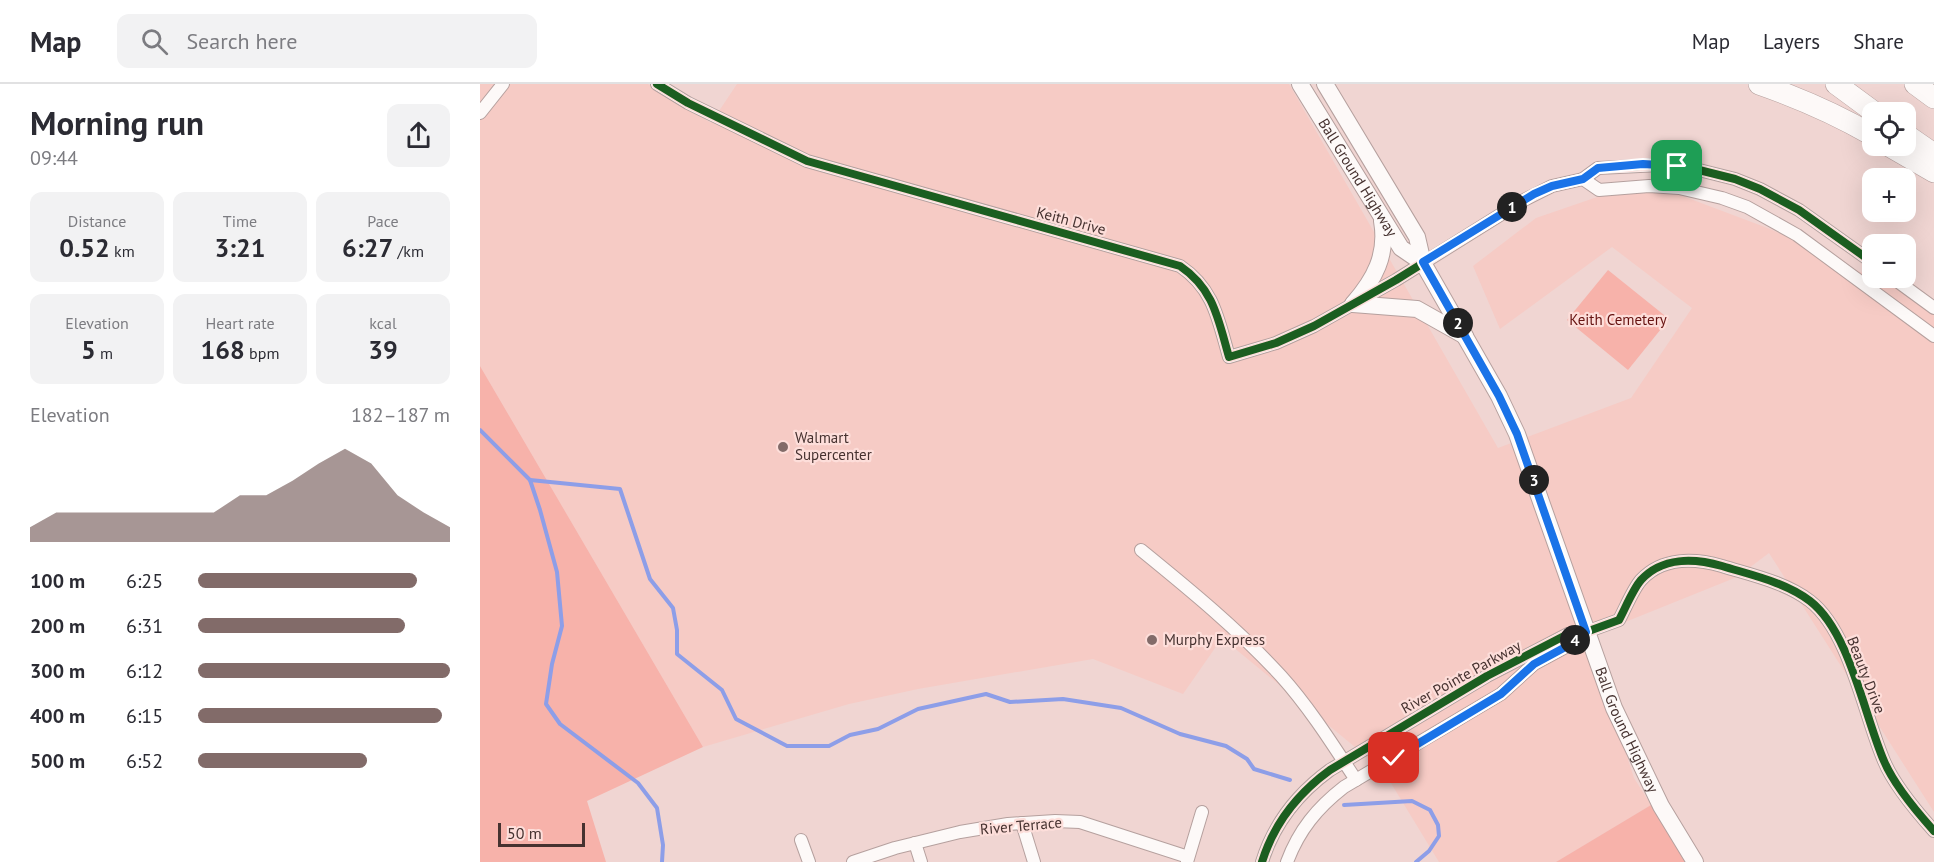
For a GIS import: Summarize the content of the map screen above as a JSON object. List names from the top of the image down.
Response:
{
  "streets": {
    "main road": ["Ball Ground Highway"],
    "street": [
      "Keith Drive",
      "Beauty Drive",
      "River Pointe Parkway",
      "River Terrace"
    ]
  },
  "crossings": [
    ["Ball Ground Highway", "Keith Drive"],
    ["Ball Ground Highway", "Beauty Drive"],
    ["Ball Ground Highway", "River Pointe Parkway"],
    ["Beauty Drive", "River Pointe Parkway"]
  ],
  "parks": ["Keith Cemetery"],
  "places": ["Walmart Supercenter", "Murphy Express"],
  "scale_bar": "50 m",
  "page": {
    "header": "Map",
    "search": "Search here",
    "nav": ["Map", "Layers", "Share"],
    "heading": ["Morning run", "09:44"],
    "map_buttons": ["+", "−"],
    "stats": [
      ["Distance", "0.52 km"],
      ["Time", "3:21"],
      ["Pace", "6:27 /km"],
      ["Elevation", "5 m"],
      ["Heart rate", "168 bpm"],
      ["kcal", "39"]
    ],
    "pins": [
      "1",
      "2",
      "3",
      "4"
    ],
    "chart": ["Elevation", "182–187 m"],
    "list": [
      {
        "name": "100 m",
        "note": "6:25"
      },
      {
        "name": "200 m",
        "note": "6:31"
      },
      {
        "name": "300 m",
        "note": "6:12"
      },
      {
        "name": "400 m",
        "note": "6:15"
      },
      {
        "name": "500 m",
        "note": "6:52"
      }
    ],
    "scale": "50 m"
  }
}
